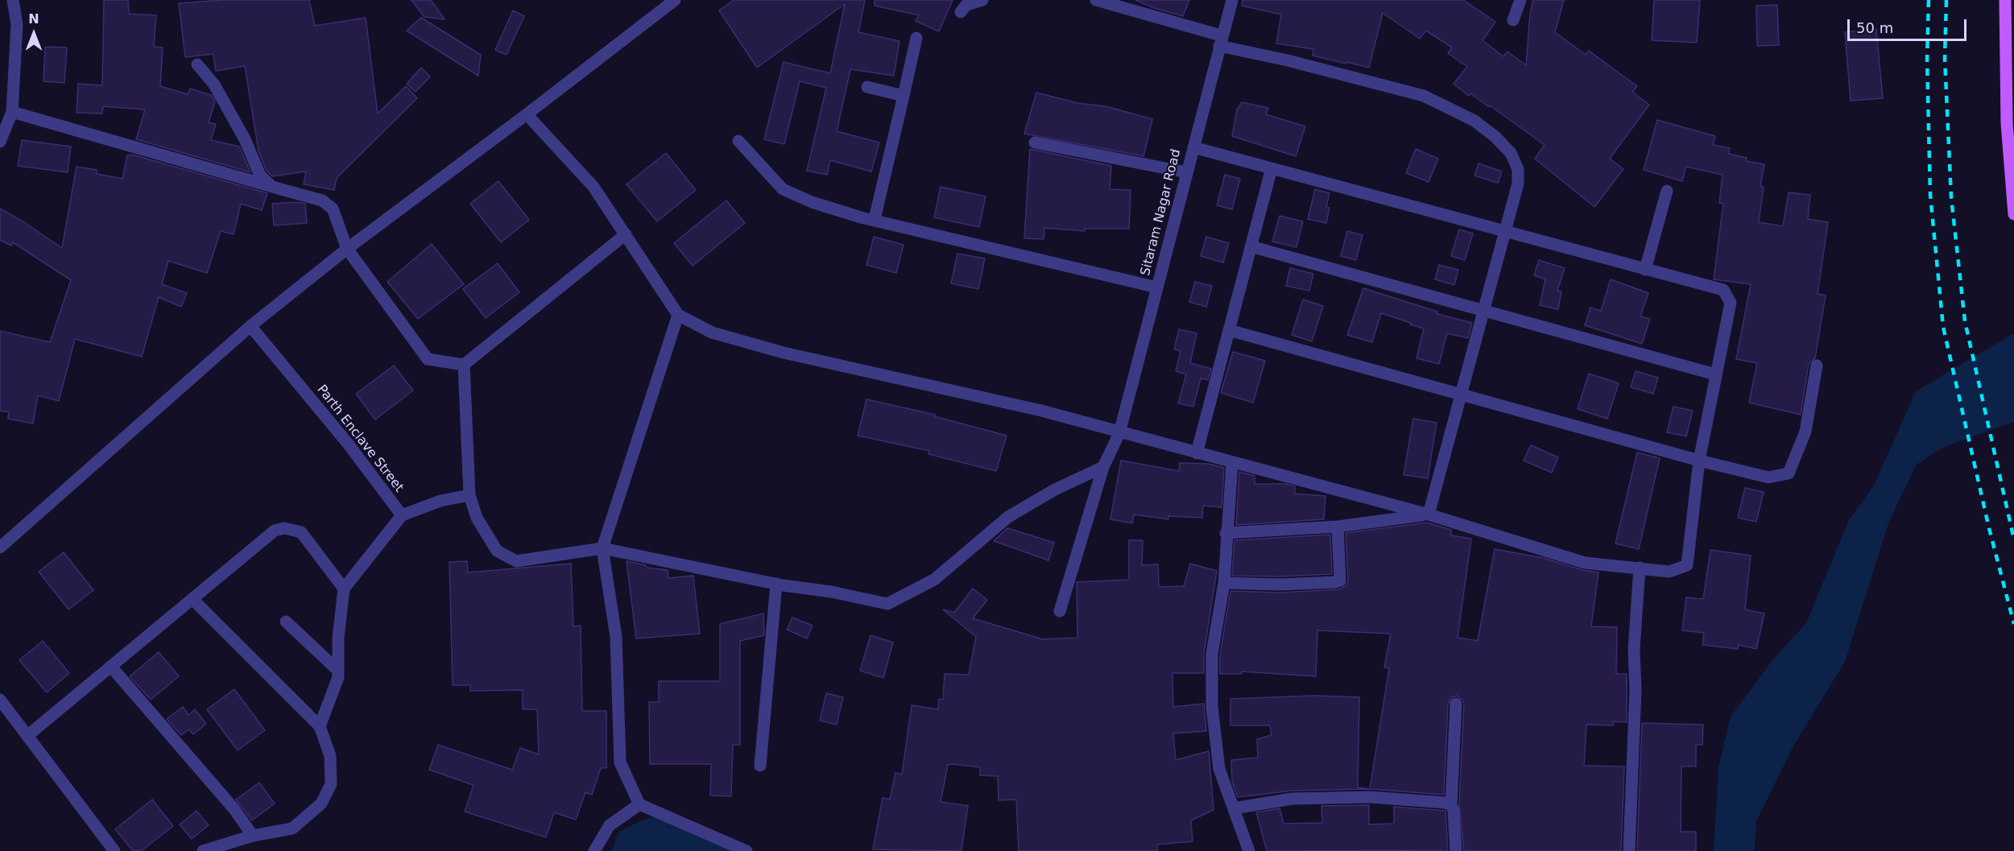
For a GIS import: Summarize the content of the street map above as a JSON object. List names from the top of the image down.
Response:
{
  "streets": {
    "street": ["Sitaram Nagar Road", "Parth Enclave Street"]
  },
  "scale_bar": "50 m",
  "north": "top"
}
